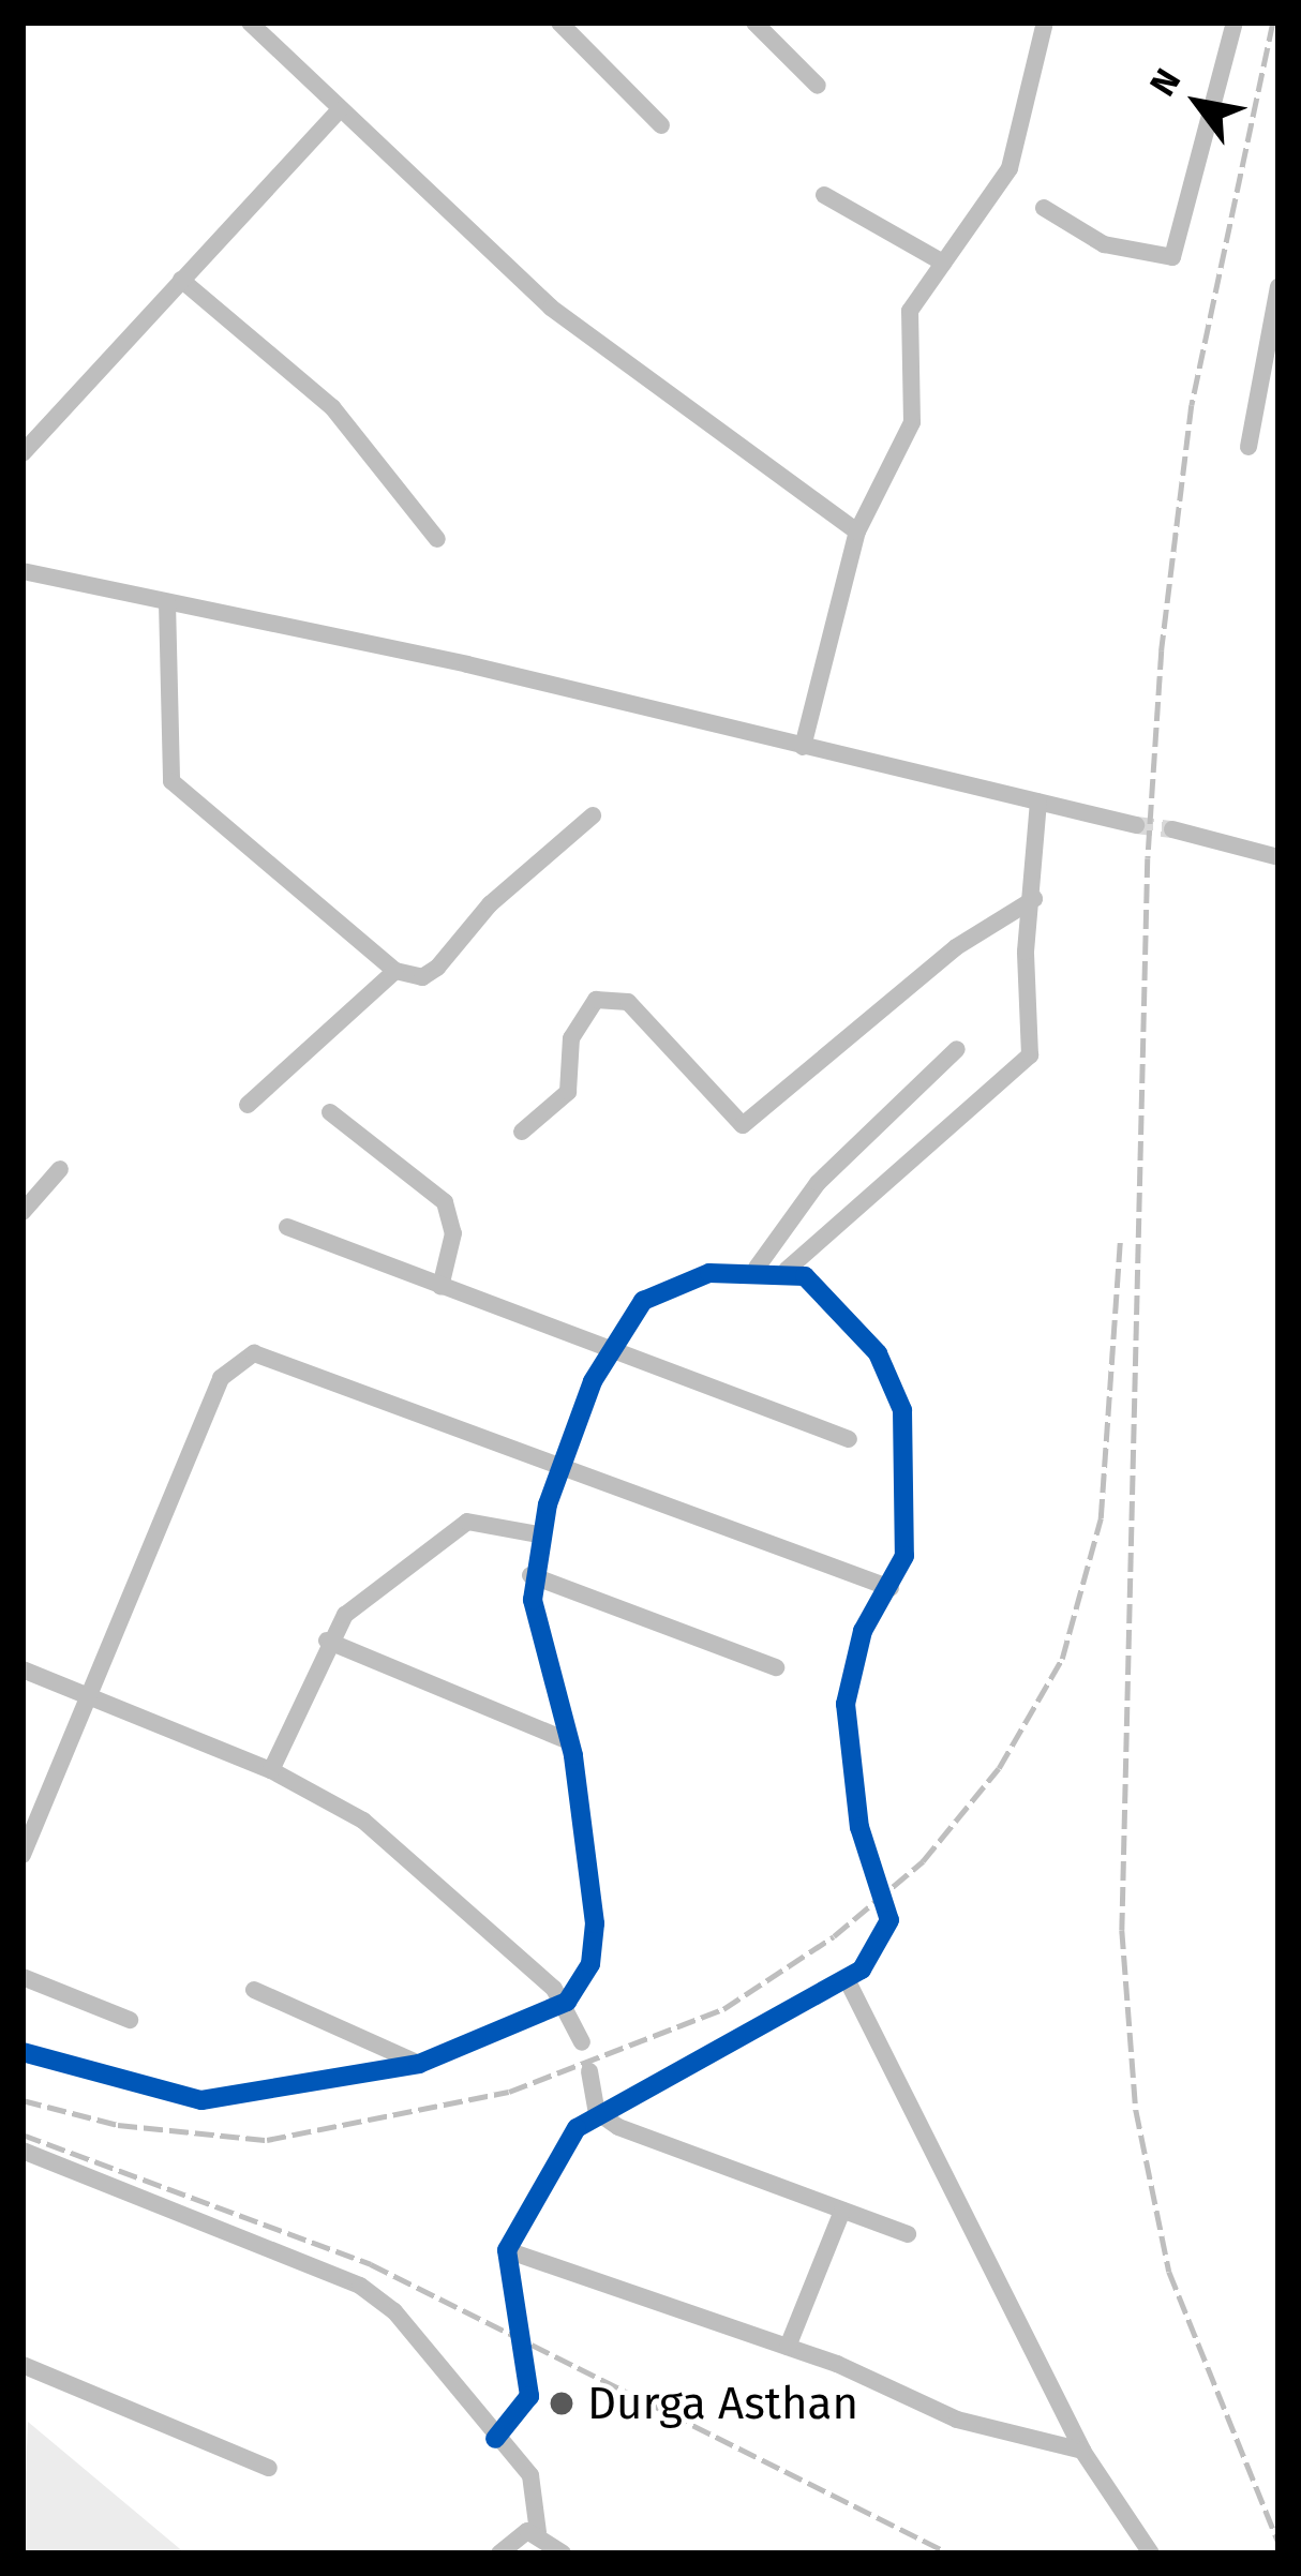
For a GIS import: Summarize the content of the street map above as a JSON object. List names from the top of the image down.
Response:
{
  "places": ["Durga Asthan"],
  "north": "top left"
}
